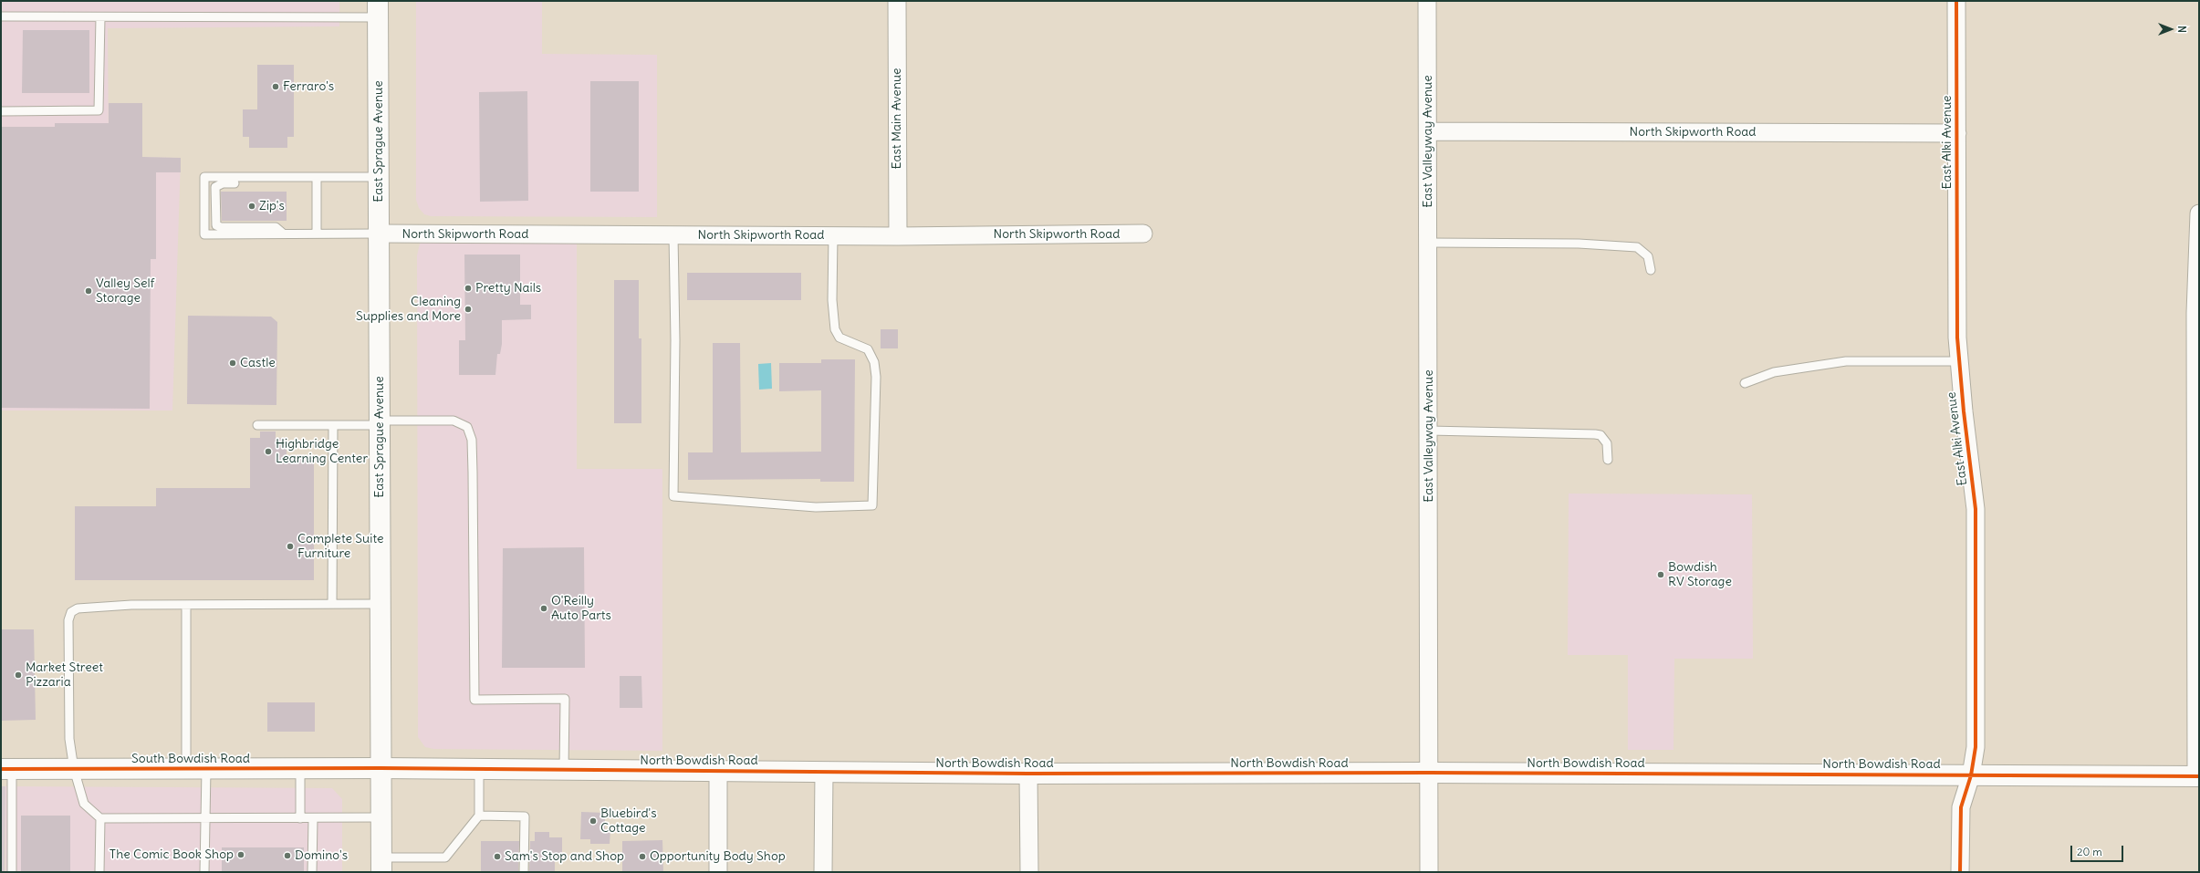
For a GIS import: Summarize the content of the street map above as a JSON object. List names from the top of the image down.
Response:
{
  "streets": {
    "street": [
      "East Main Avenue",
      "North Skipworth Road",
      "East Sprague Avenue",
      "East Valleyway Avenue",
      "East Alki Avenue",
      "South Bowdish Road",
      "North Bowdish Road"
    ]
  },
  "crossings": [
    ["East Main Avenue", "North Skipworth Road"],
    ["North Skipworth Road", "East Sprague Avenue"],
    ["North Skipworth Road", "East Valleyway Avenue"],
    ["North Skipworth Road", "East Alki Avenue"],
    ["East Sprague Avenue", "South Bowdish Road"],
    ["East Sprague Avenue", "North Bowdish Road"],
    ["East Valleyway Avenue", "North Bowdish Road"],
    ["East Alki Avenue", "North Bowdish Road"],
    ["South Bowdish Road", "North Bowdish Road"]
  ],
  "places": [
    "Ferraro's",
    "Zip's",
    "Pretty Nails",
    "Valley Self Storage",
    "Cleaning Supplies and More",
    "Castle",
    "Highbridge Learning Center",
    "Complete Suite Furniture",
    "Bowdish RV Storage",
    "O'Reilly Auto Parts",
    "Market Street Pizzaria",
    "Bluebird's Cottage",
    "The Comic Book Shop",
    "Domino's",
    "Sam's Stop and Shop",
    "Opportunity Body Shop"
  ],
  "scale_bar": "20 m",
  "north": "right"
}
